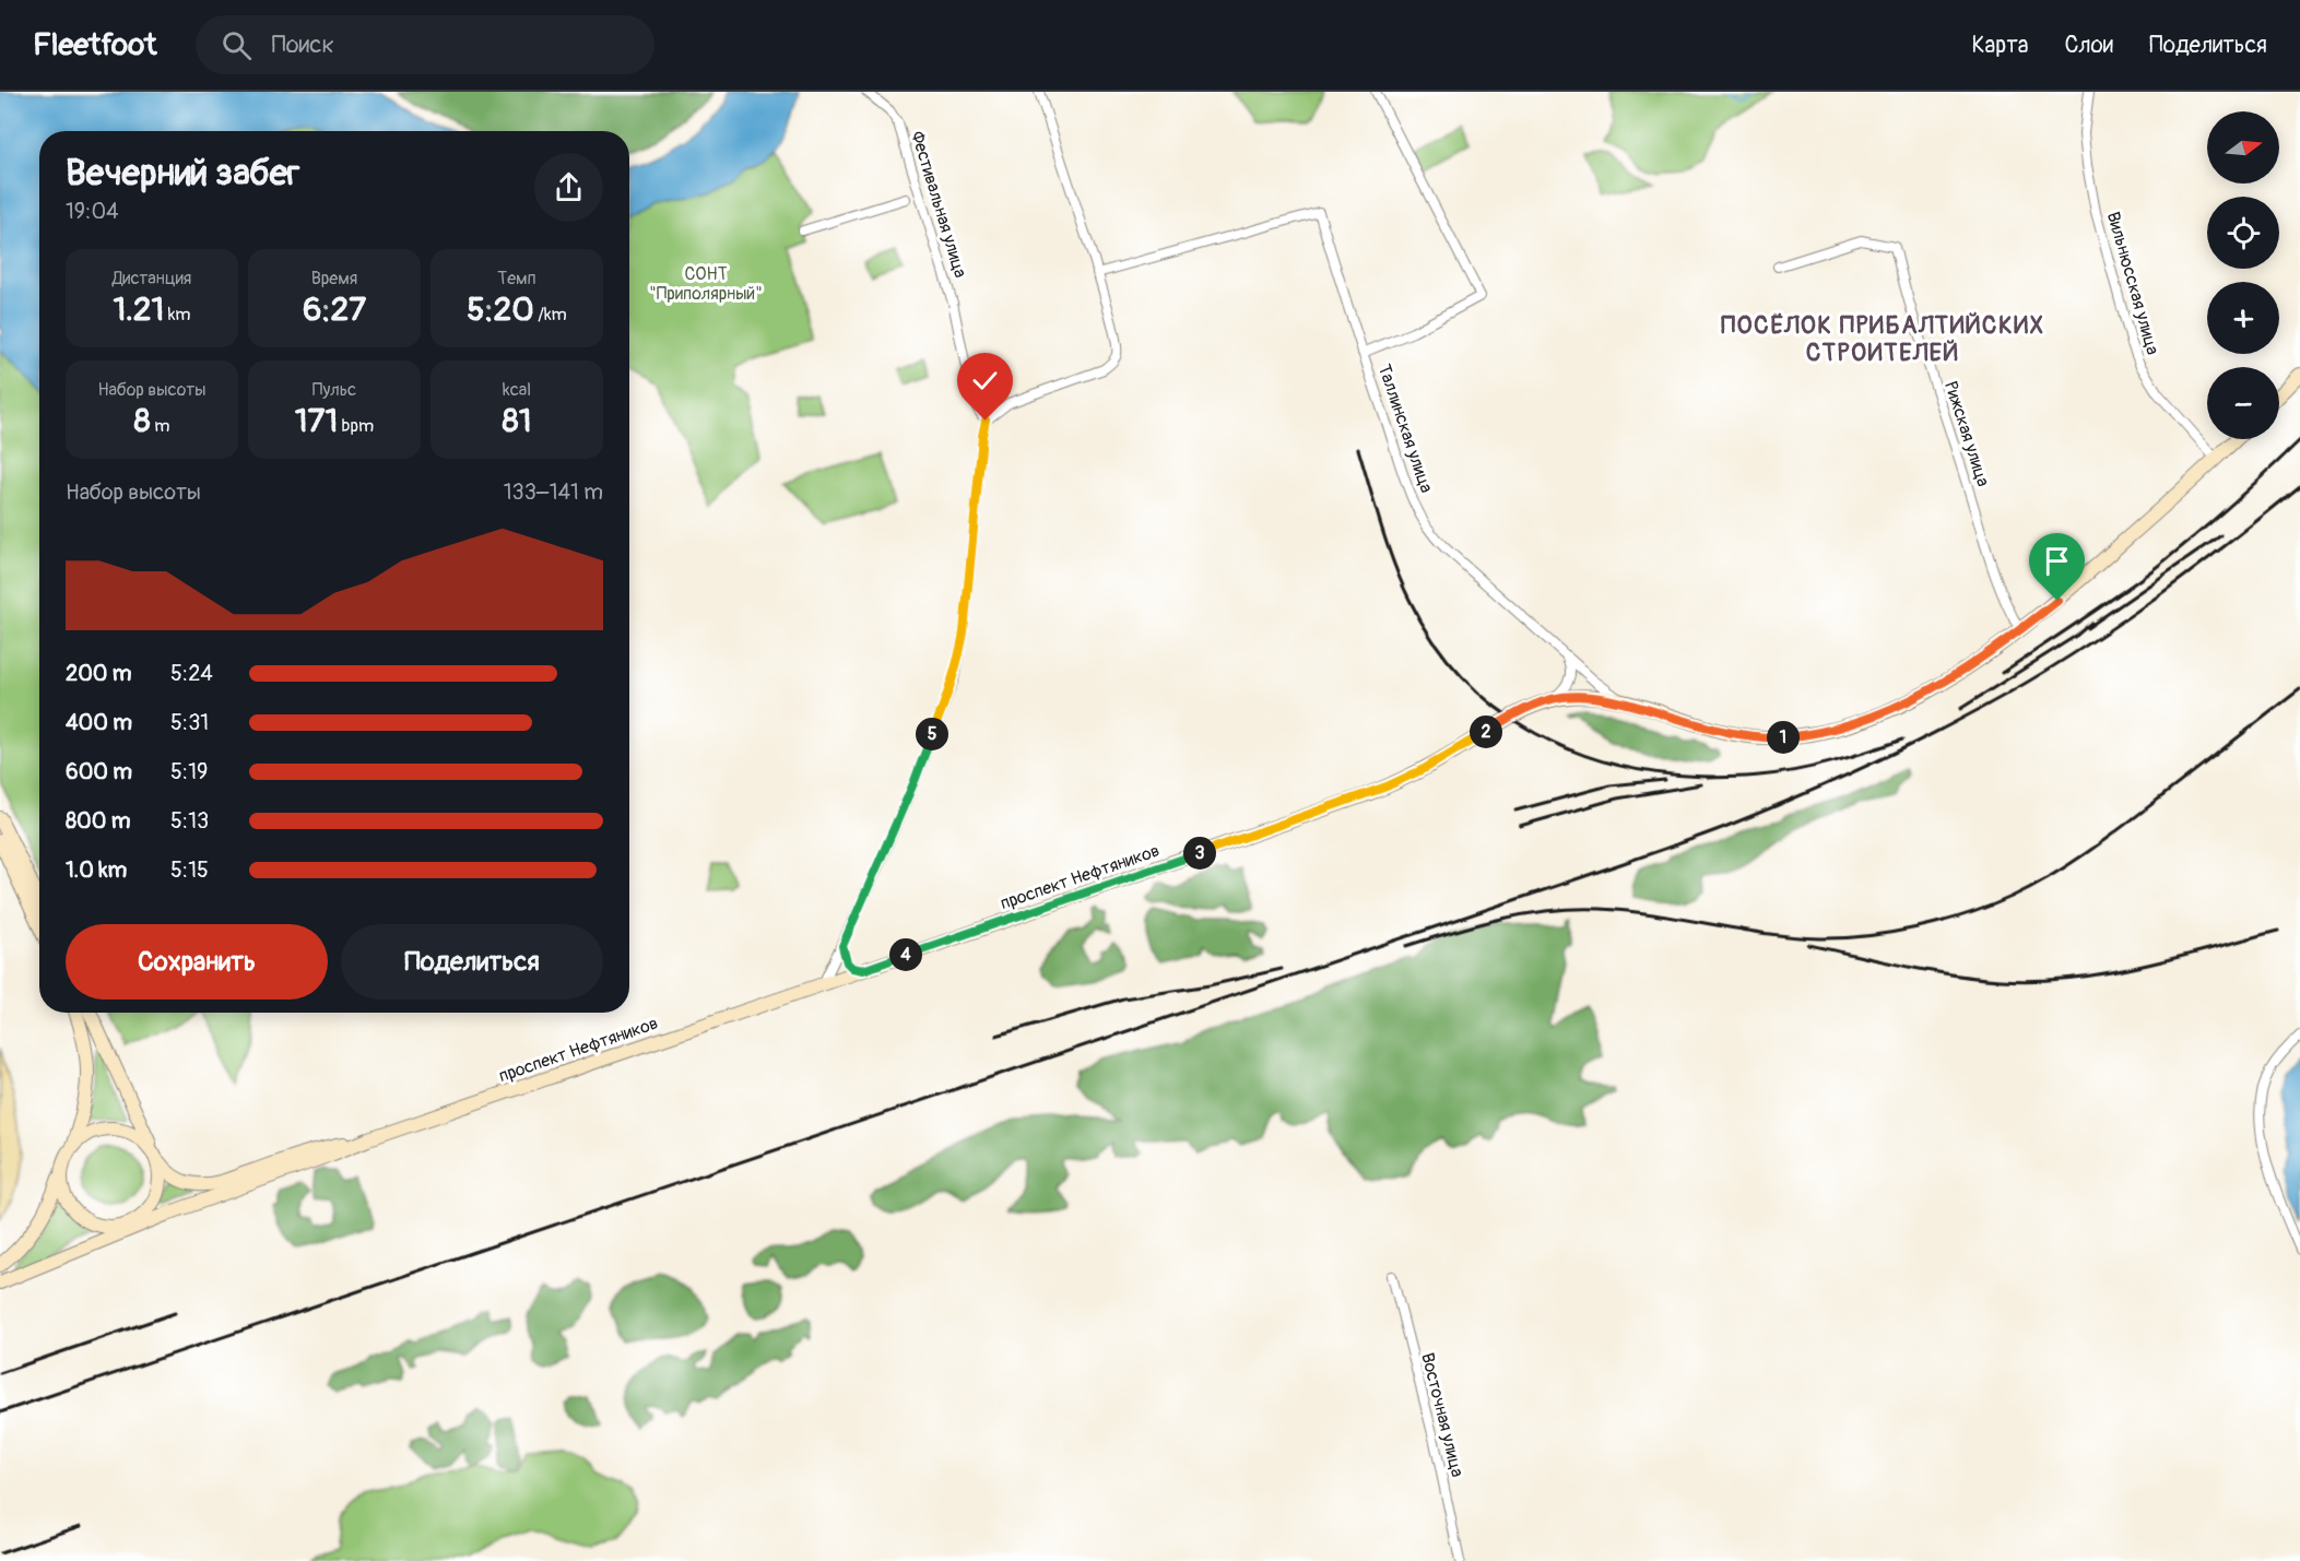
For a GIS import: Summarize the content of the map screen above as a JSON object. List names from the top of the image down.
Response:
{
  "streets": {
    "main road": ["проспект Нефтяников"],
    "street": [
      "Фестивальная улица",
      "Вильнюсская улица",
      "Таллинская улица",
      "Рижская улица",
      "Восточная улица"
    ]
  },
  "crossings": [
    ["Вильнюсская улица", "проспект Нефтяников"],
    ["Таллинская улица", "проспект Нефтяников"],
    ["Рижская улица", "проспект Нефтяников"]
  ],
  "districts": ["ПОСЁЛОК ПРИБАЛТИЙСКИХ СТРОИТЕЛЕЙ"],
  "parks": ["СОНТ \"Приполярный\""],
  "north": "right",
  "page": {
    "header": "Fleetfoot",
    "search": "Поиск",
    "nav": ["Карта", "Слои", "Поделиться"],
    "map_buttons": ["+", "−"],
    "heading": ["Вечерний забег", "19:04"],
    "stats": [
      ["Дистанция", "1.21 km"],
      ["Время", "6:27"],
      ["Темп", "5:20 /km"],
      ["Набор высоты", "8 m"],
      ["Пульс", "171 bpm"],
      ["kcal", "81"]
    ],
    "chart": ["Набор высоты", "133–141 m"],
    "list": [
      {
        "name": "200 m",
        "note": "5:24"
      },
      {
        "name": "400 m",
        "note": "5:31"
      },
      {
        "name": "600 m",
        "note": "5:19"
      },
      {
        "name": "800 m",
        "note": "5:13"
      },
      {
        "name": "1.0 km",
        "note": "5:15"
      }
    ],
    "pins": [
      "2",
      "5",
      "1",
      "3",
      "4"
    ],
    "buttons": ["Сохранить", "Поделиться"]
  }
}
